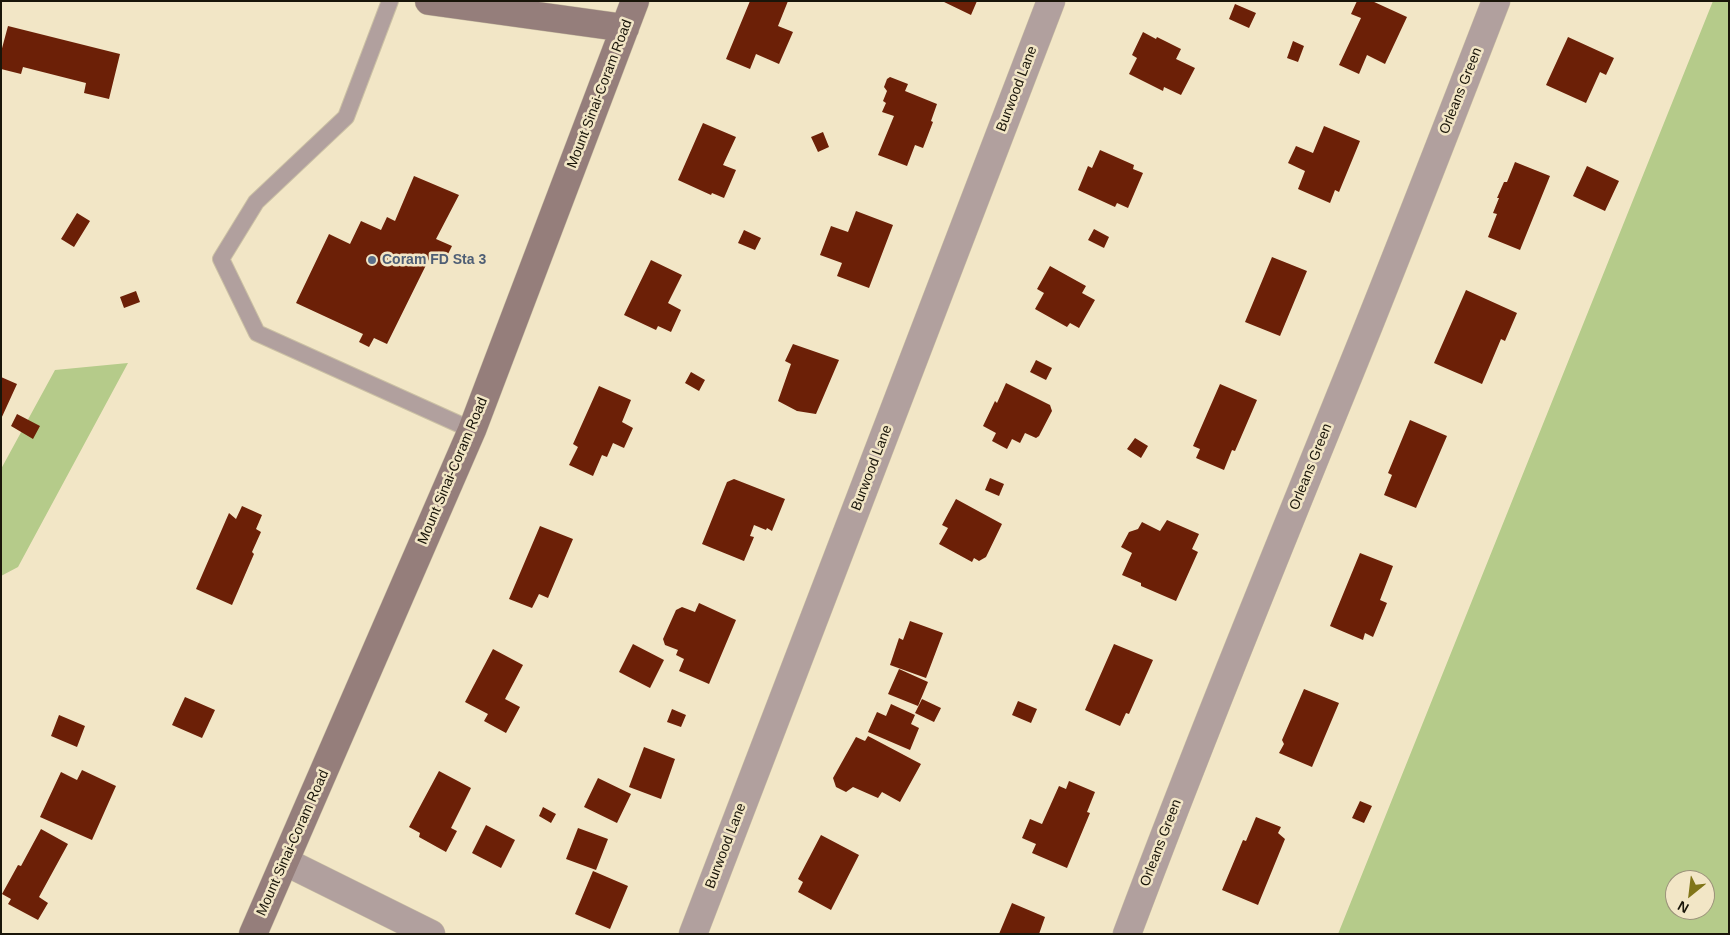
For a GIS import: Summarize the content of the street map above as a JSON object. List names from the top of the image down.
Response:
{
  "streets": {
    "main road": ["Mount Sinai-Coram Road"],
    "street": ["Burwood Lane", "Orleans Green"]
  },
  "places": ["Coram FD Sta 3"],
  "north": "bottom left"
}
